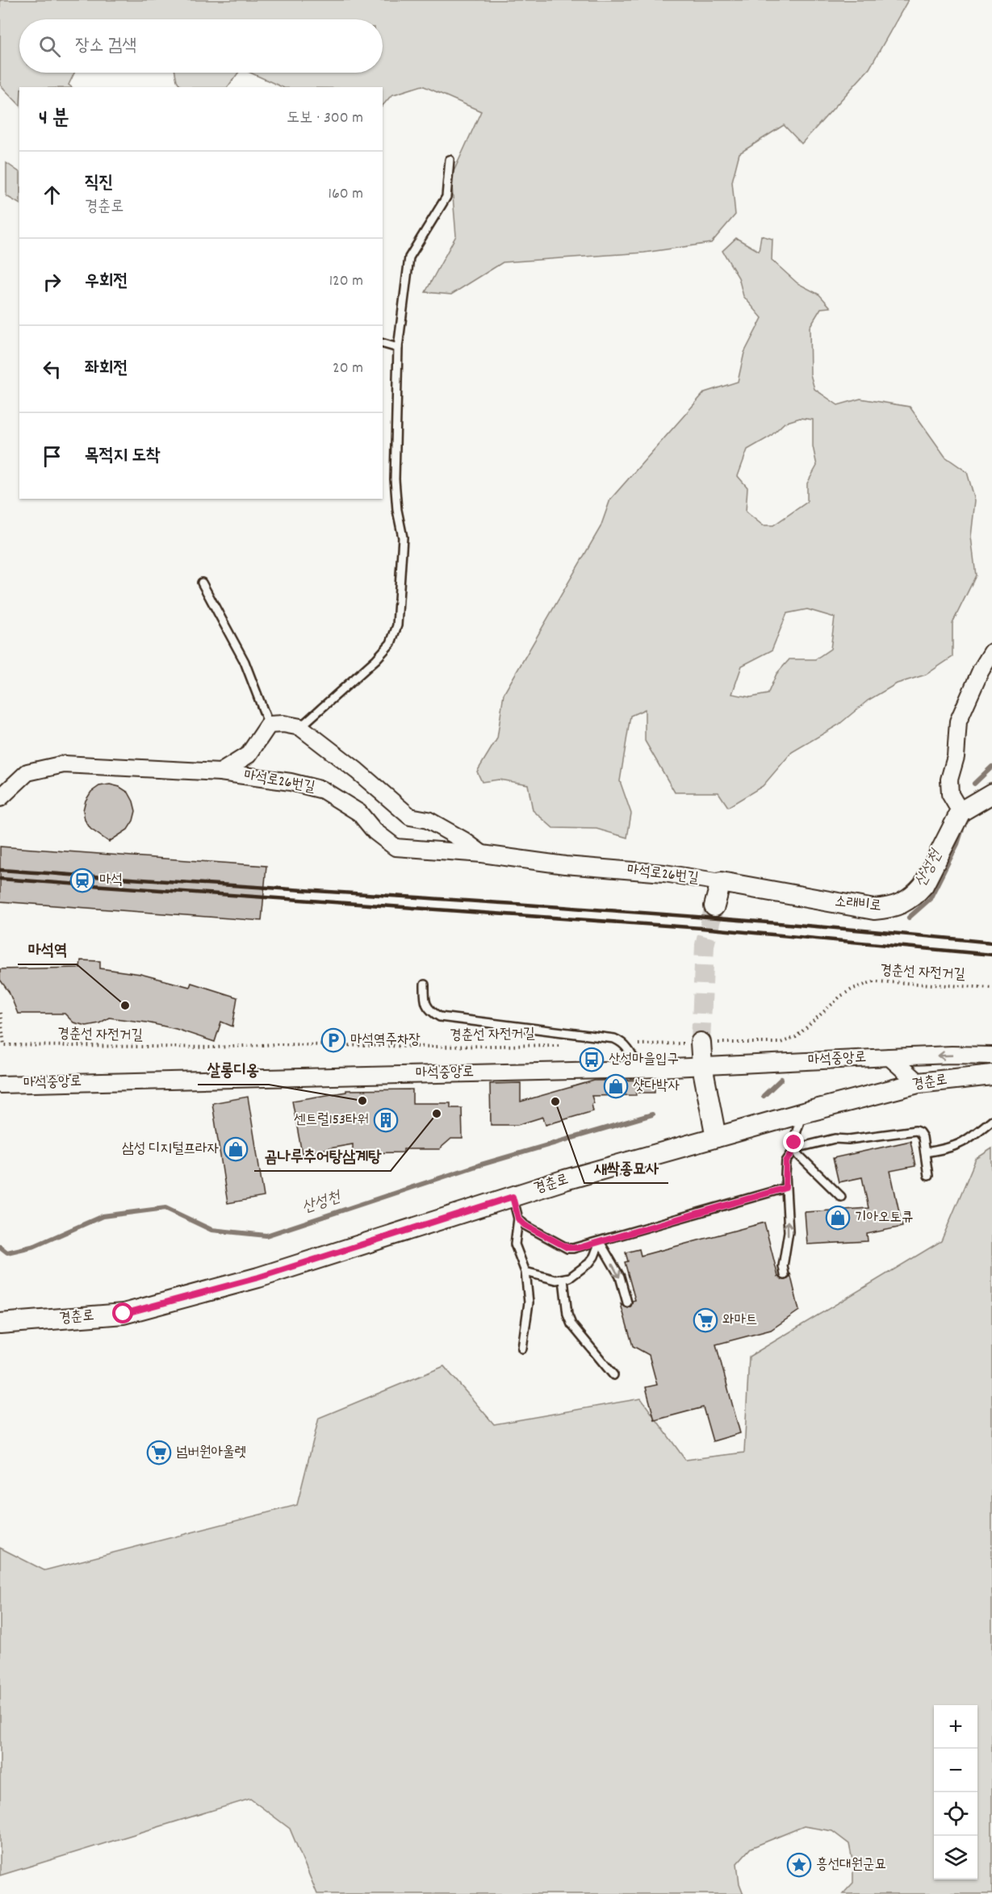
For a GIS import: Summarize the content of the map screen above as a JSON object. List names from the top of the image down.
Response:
{
  "streets": {
    "street": [
      "마석로26번길",
      "소래비로",
      "마석중앙로",
      "경춘로"
    ],
    "path": ["경춘선 자전거길"]
  },
  "crossings": [
    ["마석로26번길", "소래비로"]
  ],
  "water": ["산성천"],
  "places": {
    "station": ["마석"],
    "other": [
      "마석역",
      "살롱디옹",
      "새싹종묘사",
      "곰나루추어탕삼계탕"
    ],
    "parking": ["마석역주차장"],
    "bus stop": ["산성마을입구"],
    "shop": ["샷다박사", "삼성 디지털프라자", "기아오토큐"],
    "building": ["센트럴153타워"],
    "supermarket": ["와마트", "넘버원아울렛"],
    "place": ["흥선대원군묘"]
  },
  "page": {
    "search": "장소 검색",
    "heading": ["4 분", "도보 · 300 m"],
    "list": [
      ["직진", "경춘로", "160 m"],
      ["우회전", "120 m"],
      ["좌회전", "20 m"],
      "목적지 도착"
    ],
    "map_buttons": ["+", "−"]
  }
}
